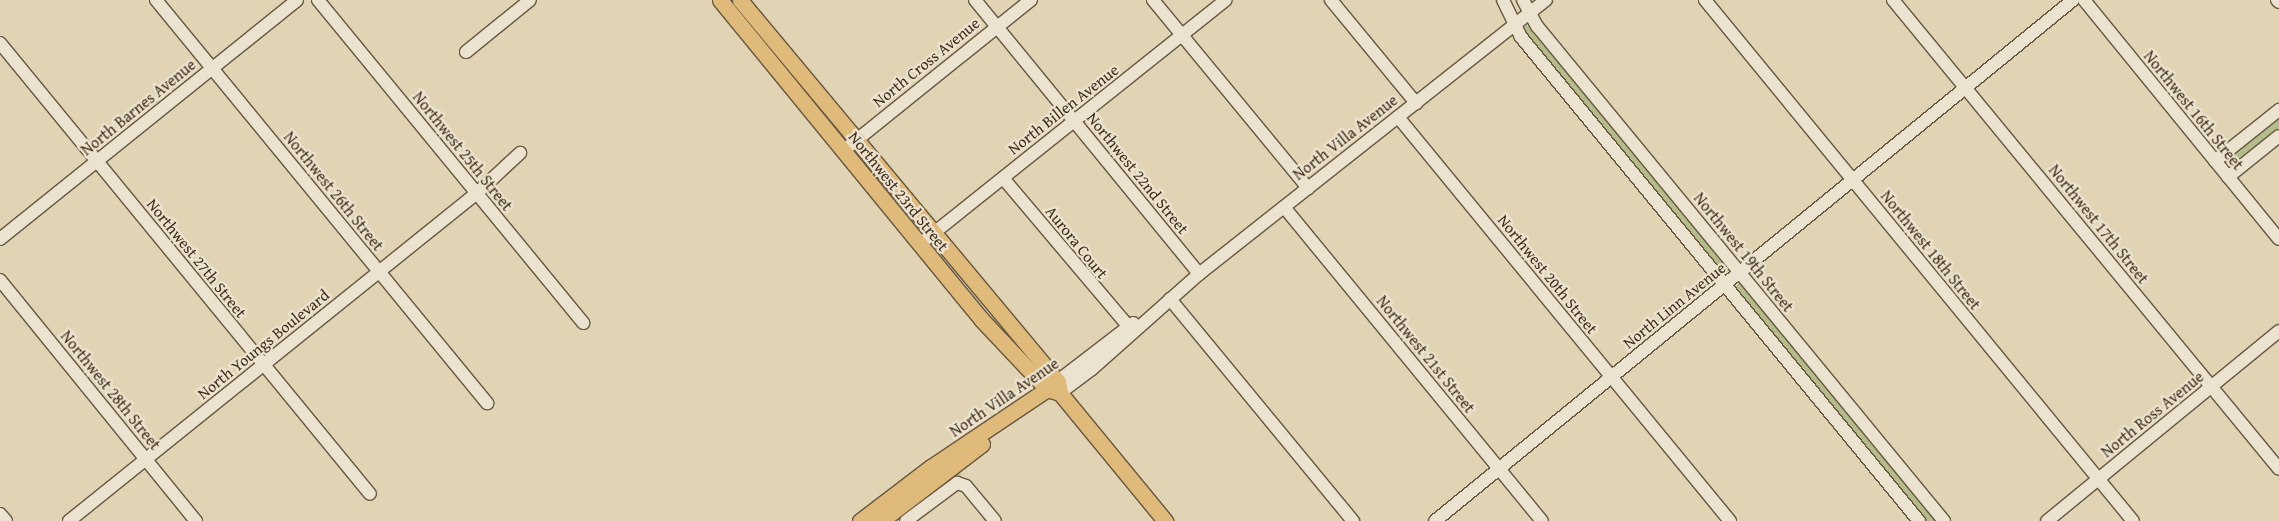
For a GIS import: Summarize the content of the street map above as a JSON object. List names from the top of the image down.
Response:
{
  "streets": {
    "main road": ["North Villa Avenue", "Northwest 23rd Street"],
    "street": [
      "North Cross Avenue",
      "North Barnes Avenue",
      "North Billen Avenue",
      "Northwest 16th Street",
      "Northwest 25th Street",
      "Northwest 22nd Street",
      "Northwest 26th Street",
      "Northwest 17th Street",
      "Aurora Court",
      "Northwest 18th Street",
      "Northwest 19th Street",
      "Northwest 27th Street",
      "Northwest 20th Street",
      "North Linn Avenue",
      "North Youngs Boulevard",
      "Northwest 21st Street",
      "Northwest 28th Street",
      "North Ross Avenue"
    ]
  },
  "crossings": [
    ["North Cross Avenue", "Northwest 22nd Street"],
    ["North Cross Avenue", "Northwest 23rd Street"],
    ["North Barnes Avenue", "Northwest 26th Street"],
    ["North Barnes Avenue", "Northwest 27th Street"],
    ["North Billen Avenue", "Northwest 22nd Street"],
    ["North Billen Avenue", "Northwest 23rd Street"],
    ["North Billen Avenue", "Aurora Court"],
    ["North Villa Avenue", "Northwest 22nd Street"],
    ["North Villa Avenue", "Northwest 23rd Street"],
    ["North Villa Avenue", "Aurora Court"],
    ["North Villa Avenue", "Northwest 19th Street"],
    ["North Villa Avenue", "Northwest 20th Street"],
    ["North Villa Avenue", "Northwest 21st Street"],
    ["Northwest 25th Street", "North Youngs Boulevard"],
    ["Northwest 26th Street", "North Youngs Boulevard"],
    ["Northwest 17th Street", "North Linn Avenue"],
    ["Northwest 17th Street", "North Ross Avenue"],
    ["Northwest 18th Street", "North Linn Avenue"],
    ["Northwest 18th Street", "North Ross Avenue"],
    ["Northwest 19th Street", "North Linn Avenue"],
    ["Northwest 27th Street", "North Youngs Boulevard"],
    ["Northwest 20th Street", "North Linn Avenue"],
    ["North Linn Avenue", "Northwest 21st Street"],
    ["North Youngs Boulevard", "Northwest 28th Street"]
  ]
}
